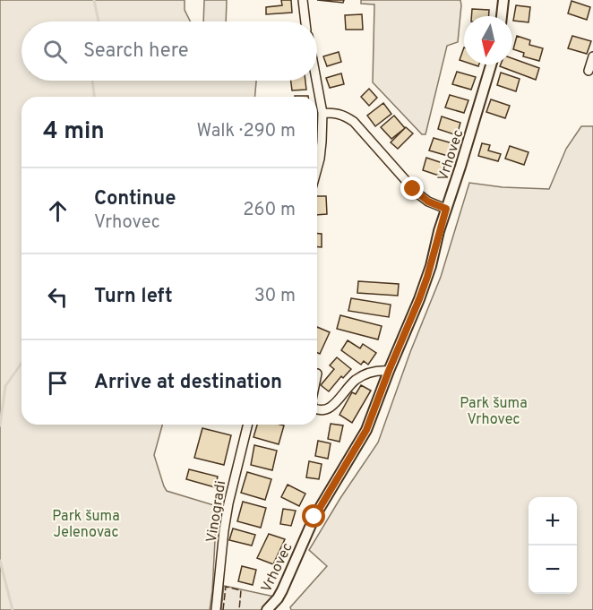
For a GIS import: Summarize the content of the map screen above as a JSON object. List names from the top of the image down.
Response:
{
  "streets": {
    "street": ["Vrhovec", "Vinogradi"]
  },
  "parks": ["Park šuma Vrhovec", "Park šuma Jelenovac"],
  "north": "bottom",
  "page": {
    "search": "Search here",
    "heading": ["4 min", "Walk · 290 m"],
    "list": [
      ["Continue", "Vrhovec", "260 m"],
      ["Turn left", "30 m"],
      "Arrive at destination"
    ],
    "map_buttons": ["+", "−"]
  }
}
